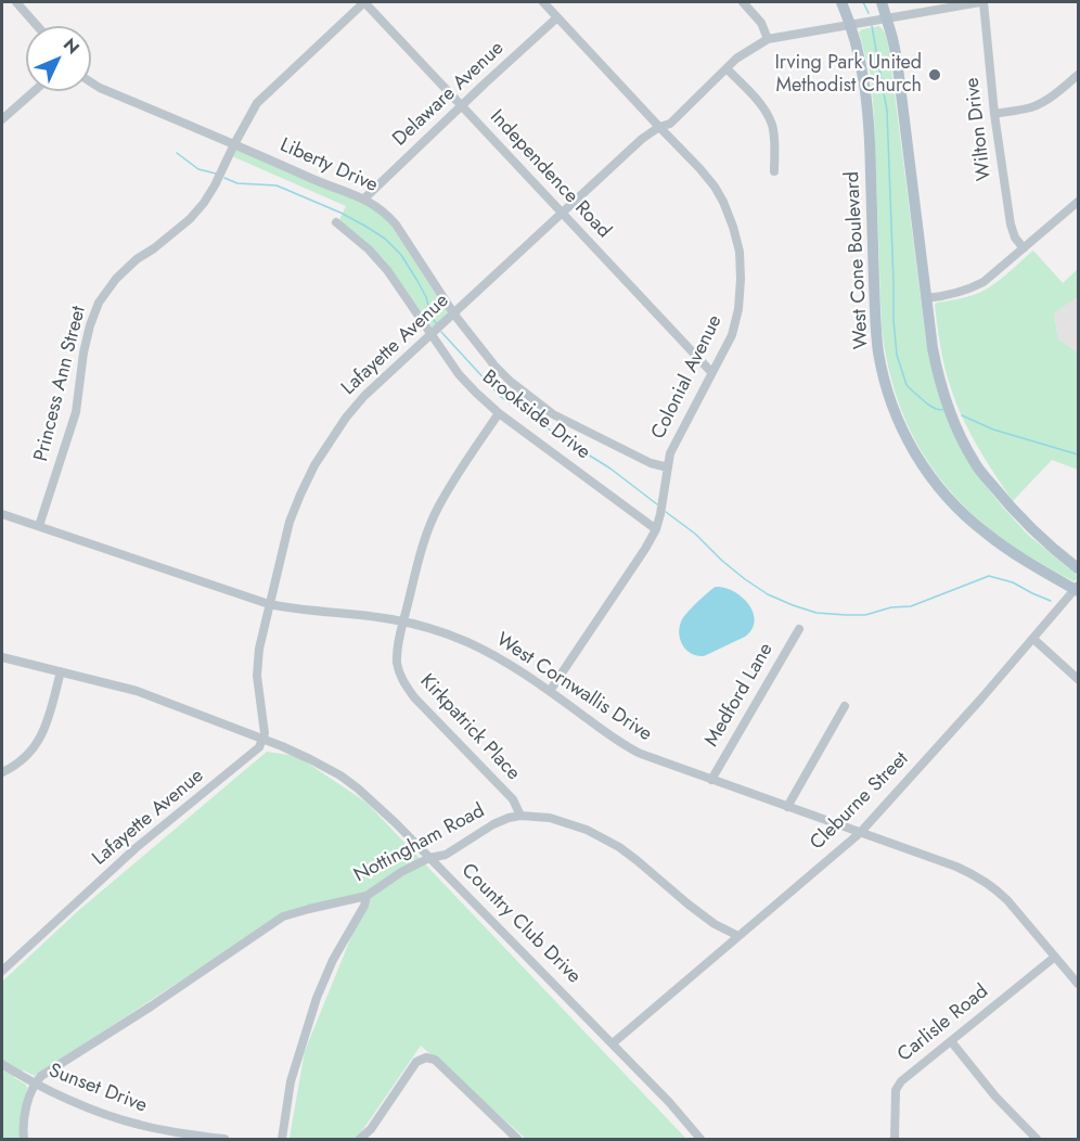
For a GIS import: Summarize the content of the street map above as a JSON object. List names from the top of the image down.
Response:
{
  "streets": {
    "main road": ["West Cone Boulevard"],
    "street": [
      "Delaware Avenue",
      "Wilton Drive",
      "Liberty Drive",
      "Independence Road",
      "Lafayette Avenue",
      "Colonial Avenue",
      "Princess Ann Street",
      "Brookside Drive",
      "West Cornwallis Drive",
      "Medford Lane",
      "Kirkpatrick Place",
      "Cleburne Street",
      "Nottingham Road",
      "Country Club Drive",
      "Carlisle Road",
      "Sunset Drive"
    ]
  },
  "crossings": [
    ["Delaware Avenue", "Liberty Drive"],
    ["Delaware Avenue", "Independence Road"],
    ["Delaware Avenue", "Colonial Avenue"],
    ["Wilton Drive", "Lafayette Avenue"],
    ["Liberty Drive", "Lafayette Avenue"],
    ["Liberty Drive", "Colonial Avenue"],
    ["Liberty Drive", "Princess Ann Street"],
    ["Independence Road", "Lafayette Avenue"],
    ["Independence Road", "Colonial Avenue"],
    ["Independence Road", "Princess Ann Street"],
    ["West Cone Boulevard", "Lafayette Avenue"],
    ["West Cone Boulevard", "Cleburne Street"],
    ["Lafayette Avenue", "Colonial Avenue"],
    ["Lafayette Avenue", "Brookside Drive"],
    ["Lafayette Avenue", "West Cornwallis Drive"],
    ["Lafayette Avenue", "Country Club Drive"],
    ["Colonial Avenue", "Brookside Drive"],
    ["Colonial Avenue", "West Cornwallis Drive"],
    ["Princess Ann Street", "West Cornwallis Drive"],
    ["Brookside Drive", "Kirkpatrick Place"],
    ["West Cornwallis Drive", "Medford Lane"],
    ["West Cornwallis Drive", "Kirkpatrick Place"],
    ["West Cornwallis Drive", "Cleburne Street"],
    ["West Cornwallis Drive", "Carlisle Road"],
    ["Kirkpatrick Place", "Nottingham Road"],
    ["Cleburne Street", "Nottingham Road"],
    ["Cleburne Street", "Country Club Drive"],
    ["Nottingham Road", "Country Club Drive"],
    ["Nottingham Road", "Sunset Drive"]
  ],
  "places": ["Irving Park United Methodist Church"],
  "north": "top right"
}
